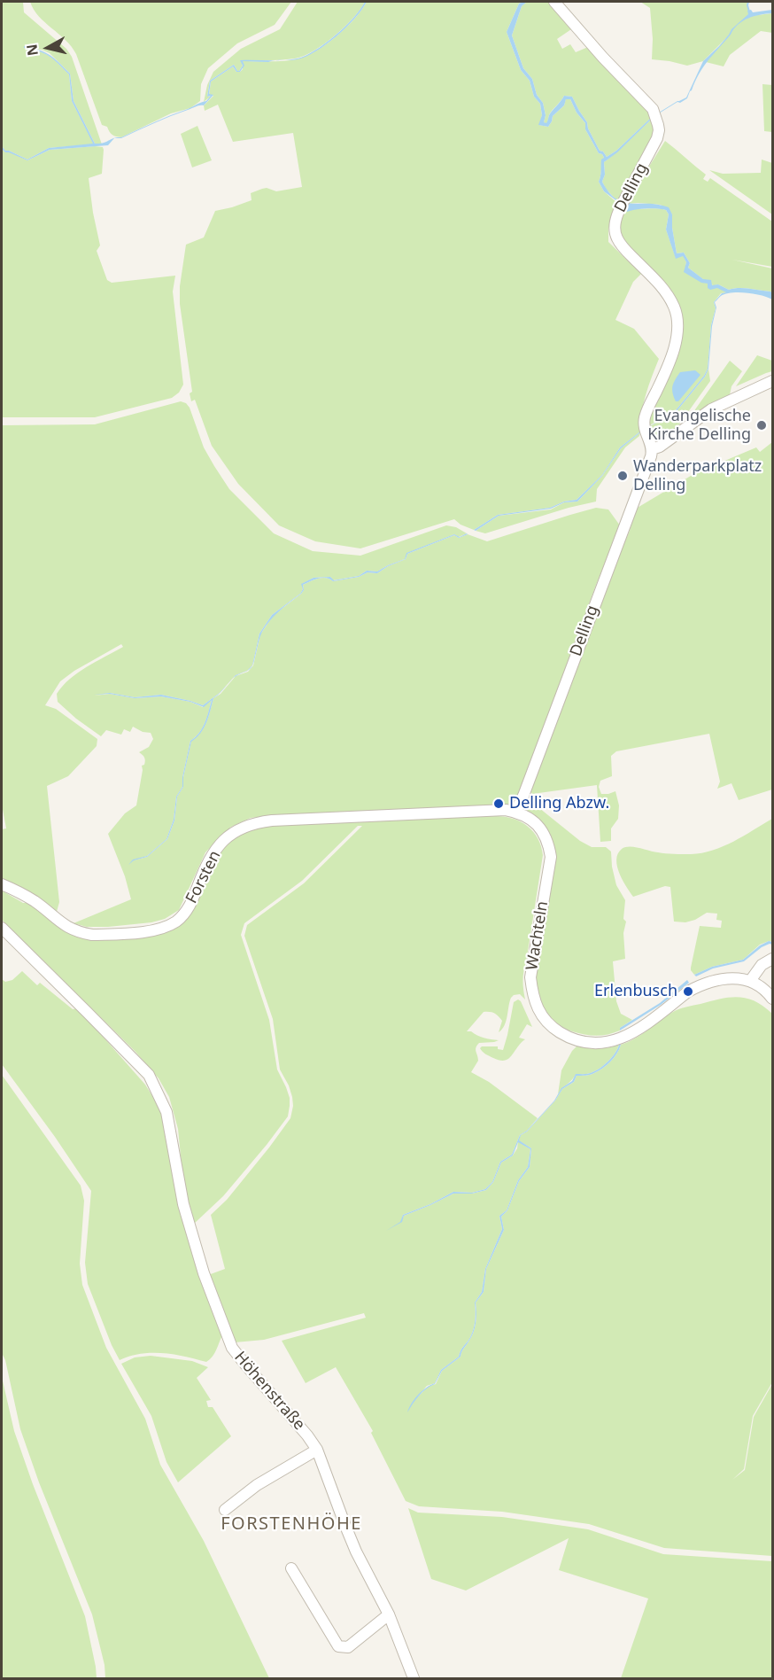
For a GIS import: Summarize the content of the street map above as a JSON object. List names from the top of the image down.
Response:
{
  "streets": {
    "street": [
      "Delling",
      "Forsten",
      "Wachteln",
      "Höhenstraße"
    ]
  },
  "crossings": [
    ["Delling", "Forsten"],
    ["Delling", "Wachteln"],
    ["Forsten", "Wachteln"]
  ],
  "districts": ["FORSTENHÖHE"],
  "places": [
    "Evangelische Kirche Delling",
    "Wanderparkplatz Delling",
    "Delling Abzw.",
    "Erlenbusch"
  ],
  "north": "left"
}
